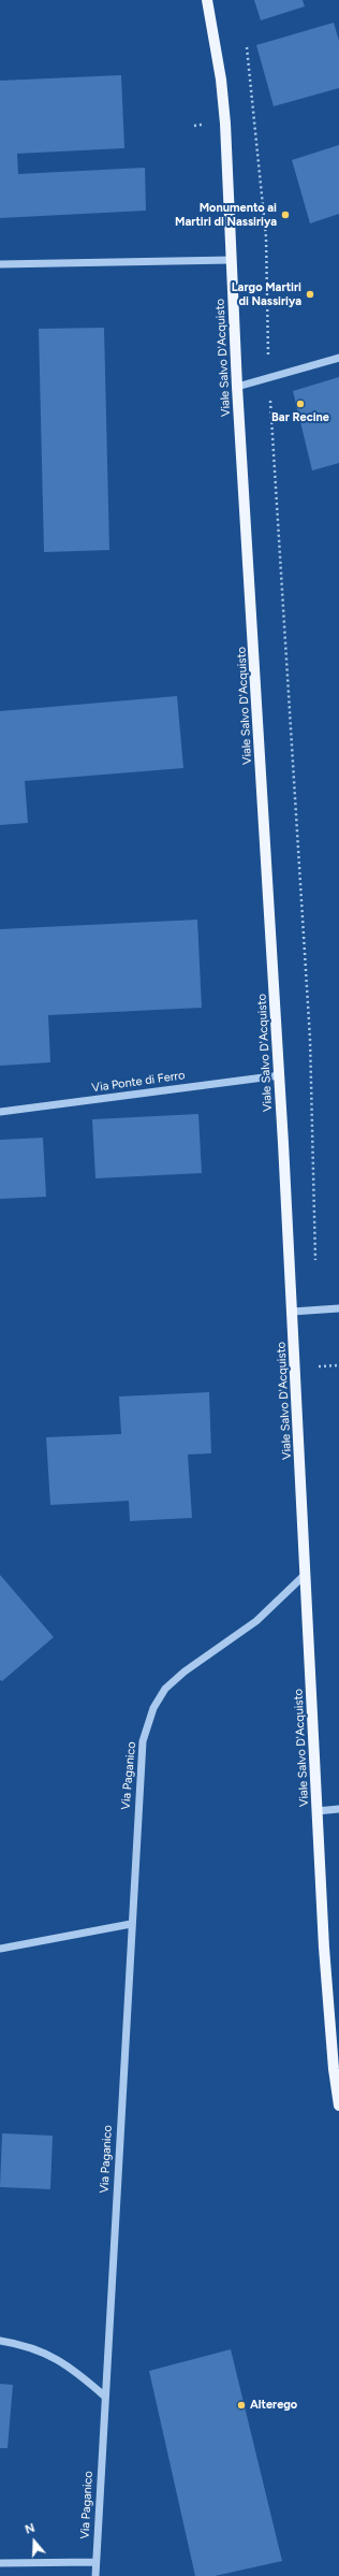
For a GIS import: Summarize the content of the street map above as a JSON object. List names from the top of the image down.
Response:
{
  "streets": {
    "main road": ["Viale Salvo D'Acquisto"],
    "street": ["Via Ponte di Ferro", "Via Paganico"]
  },
  "crossings": [
    ["Viale Salvo D'Acquisto", "Via Ponte di Ferro"],
    ["Viale Salvo D'Acquisto", "Via Paganico"]
  ],
  "places": [
    "Monumento ai Martiri di Nassiriya",
    "Largo Martiri di Nassiriya",
    "Bar Recine",
    "Alterego"
  ],
  "north": "top"
}
